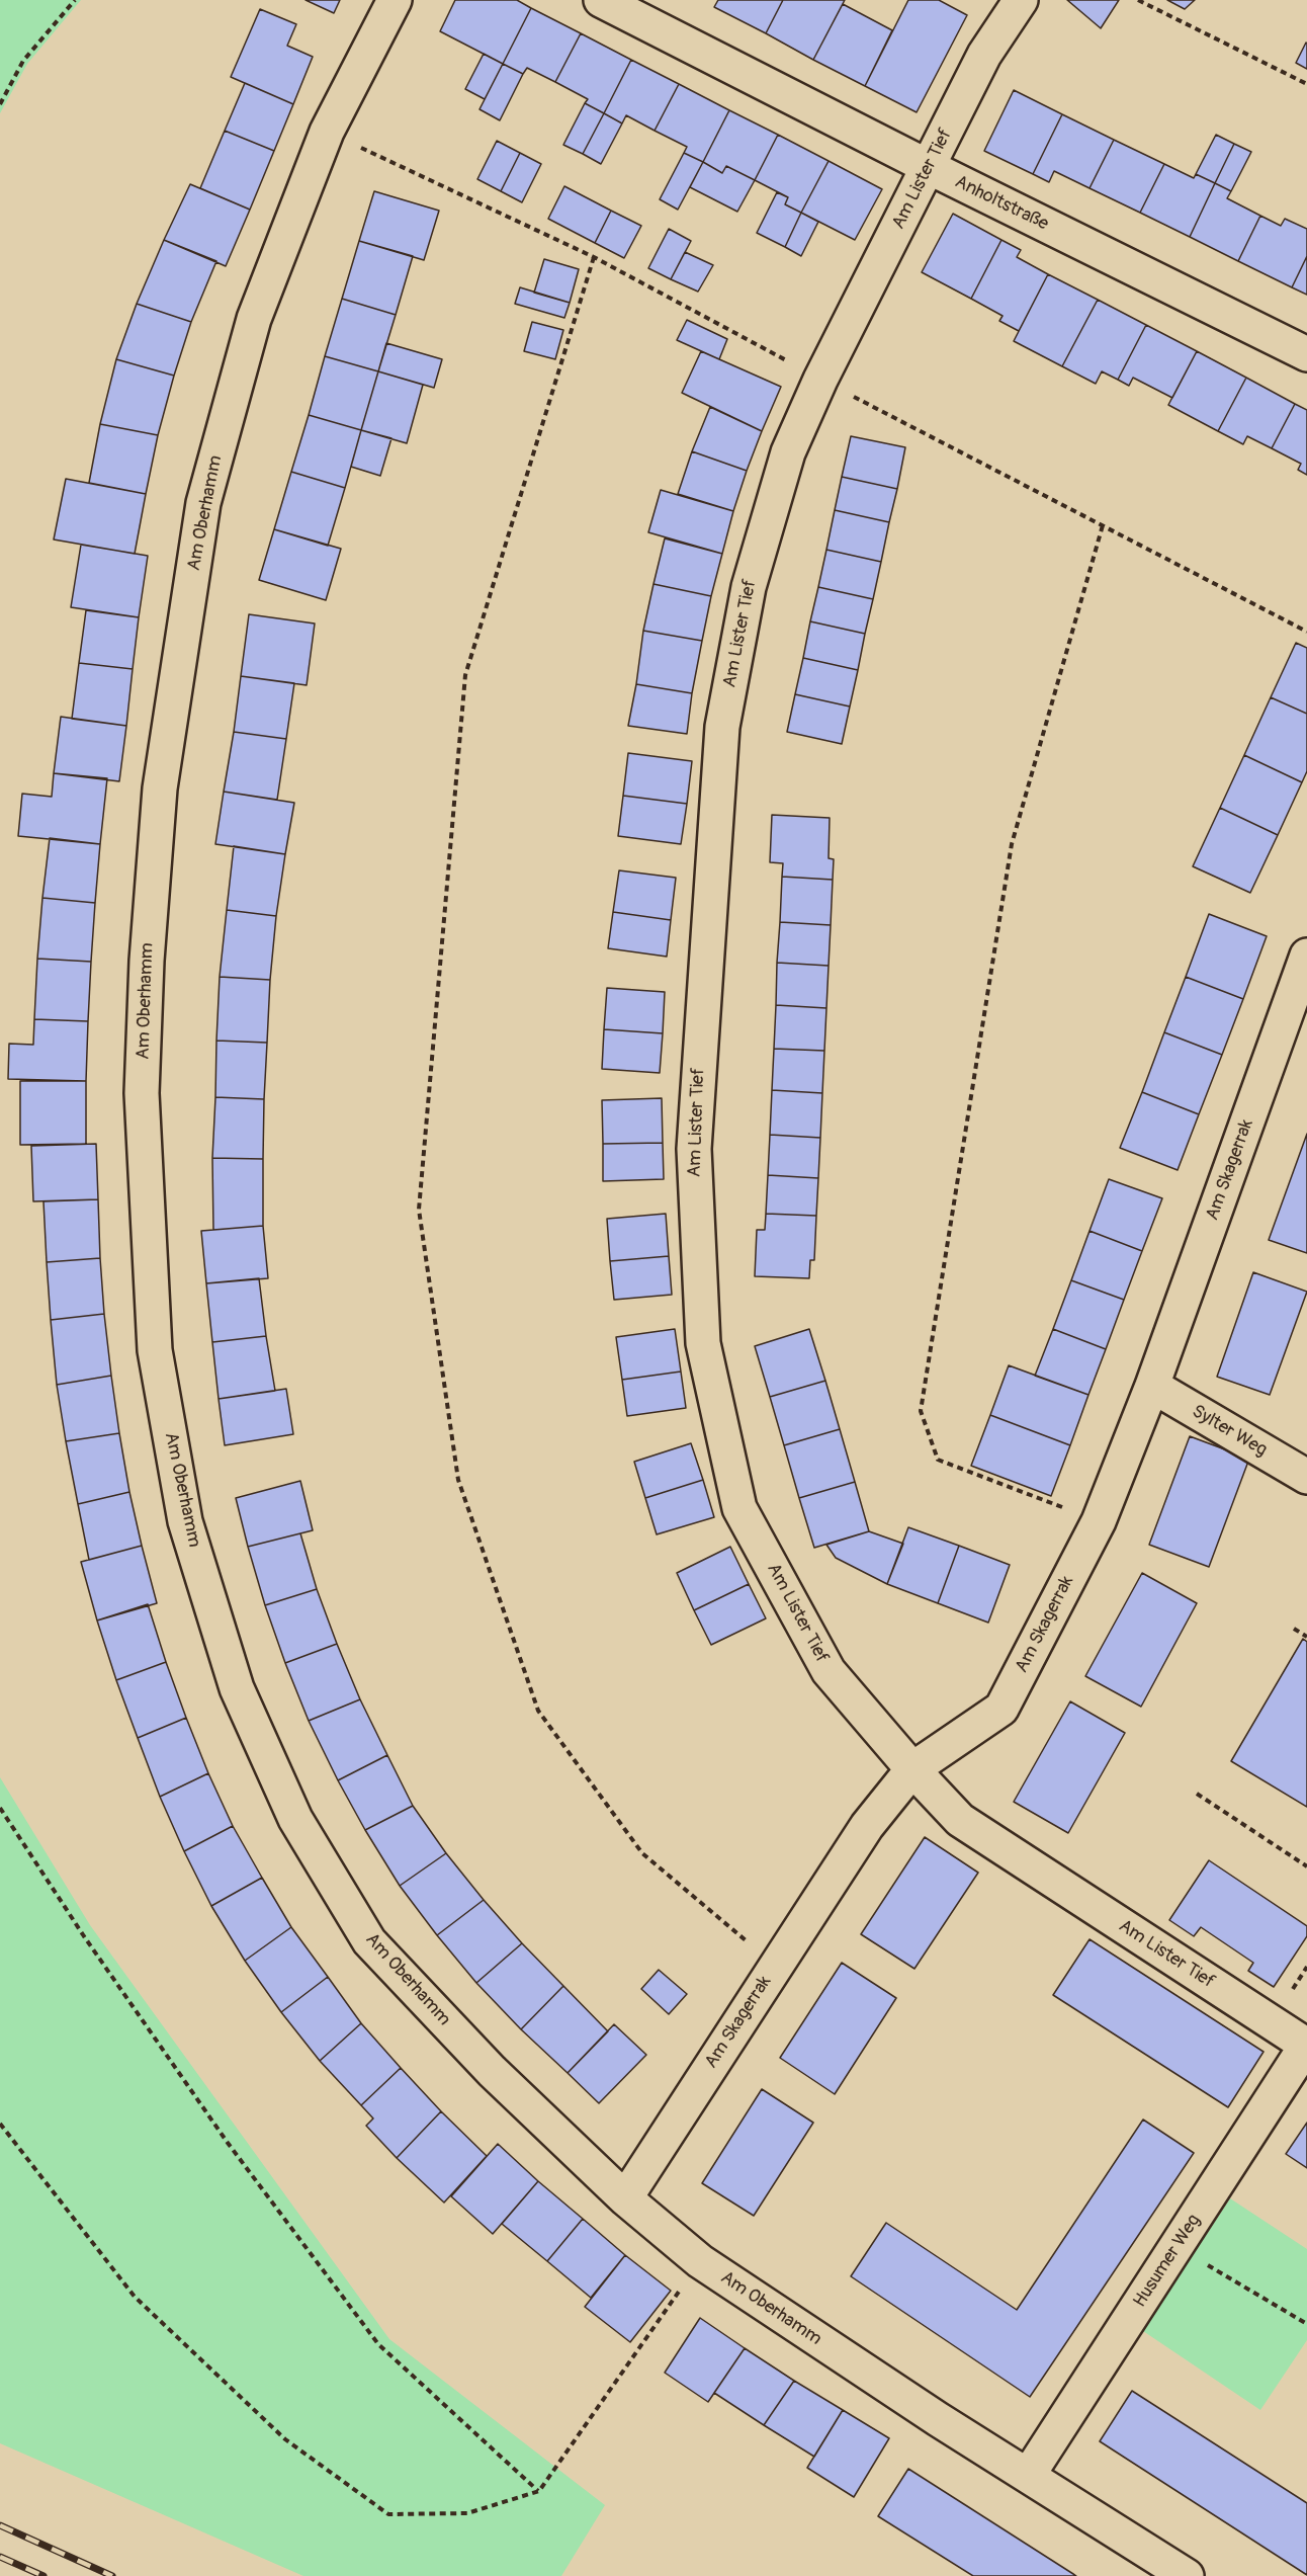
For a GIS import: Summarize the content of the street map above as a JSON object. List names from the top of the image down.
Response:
{
  "streets": {
    "street": [
      "Am Lister Tief",
      "Anholtstraße",
      "Am Oberhamm",
      "Am Skagerrak",
      "Sylter Weg",
      "Husumer Weg"
    ]
  },
  "crossings": [
    ["Am Lister Tief", "Anholtstraße"],
    ["Am Lister Tief", "Am Skagerrak"],
    ["Am Lister Tief", "Husumer Weg"],
    ["Am Oberhamm", "Am Skagerrak"],
    ["Am Oberhamm", "Husumer Weg"],
    ["Am Skagerrak", "Sylter Weg"]
  ]
}
